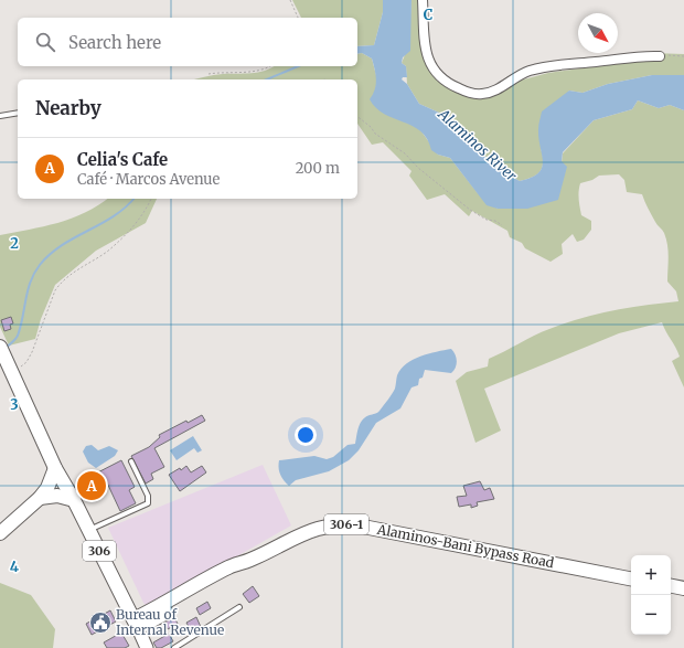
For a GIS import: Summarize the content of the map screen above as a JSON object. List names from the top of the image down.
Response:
{
  "streets": {
    "main road": ["306-1", "Alaminos-Bani Bypass Road", "306"]
  },
  "crossings": [
    ["Alaminos-Bani Bypass Road", "306"]
  ],
  "water": ["Alaminos River"],
  "places": {
    "public building": ["Bureau of Internal Revenue"]
  },
  "north": "bottom right",
  "page": {
    "search": "Search here",
    "heading": "Nearby",
    "list": [
      {
        "mark": "A",
        "name": "Celia's Cafe",
        "note": "Café · Marcos Avenue",
        "value": "200 m"
      }
    ],
    "pins": "A",
    "map_buttons": ["+", "−"]
  },
  "grid": {
    "columns": ["C"],
    "rows": ["2", "3", "4"]
  }
}
